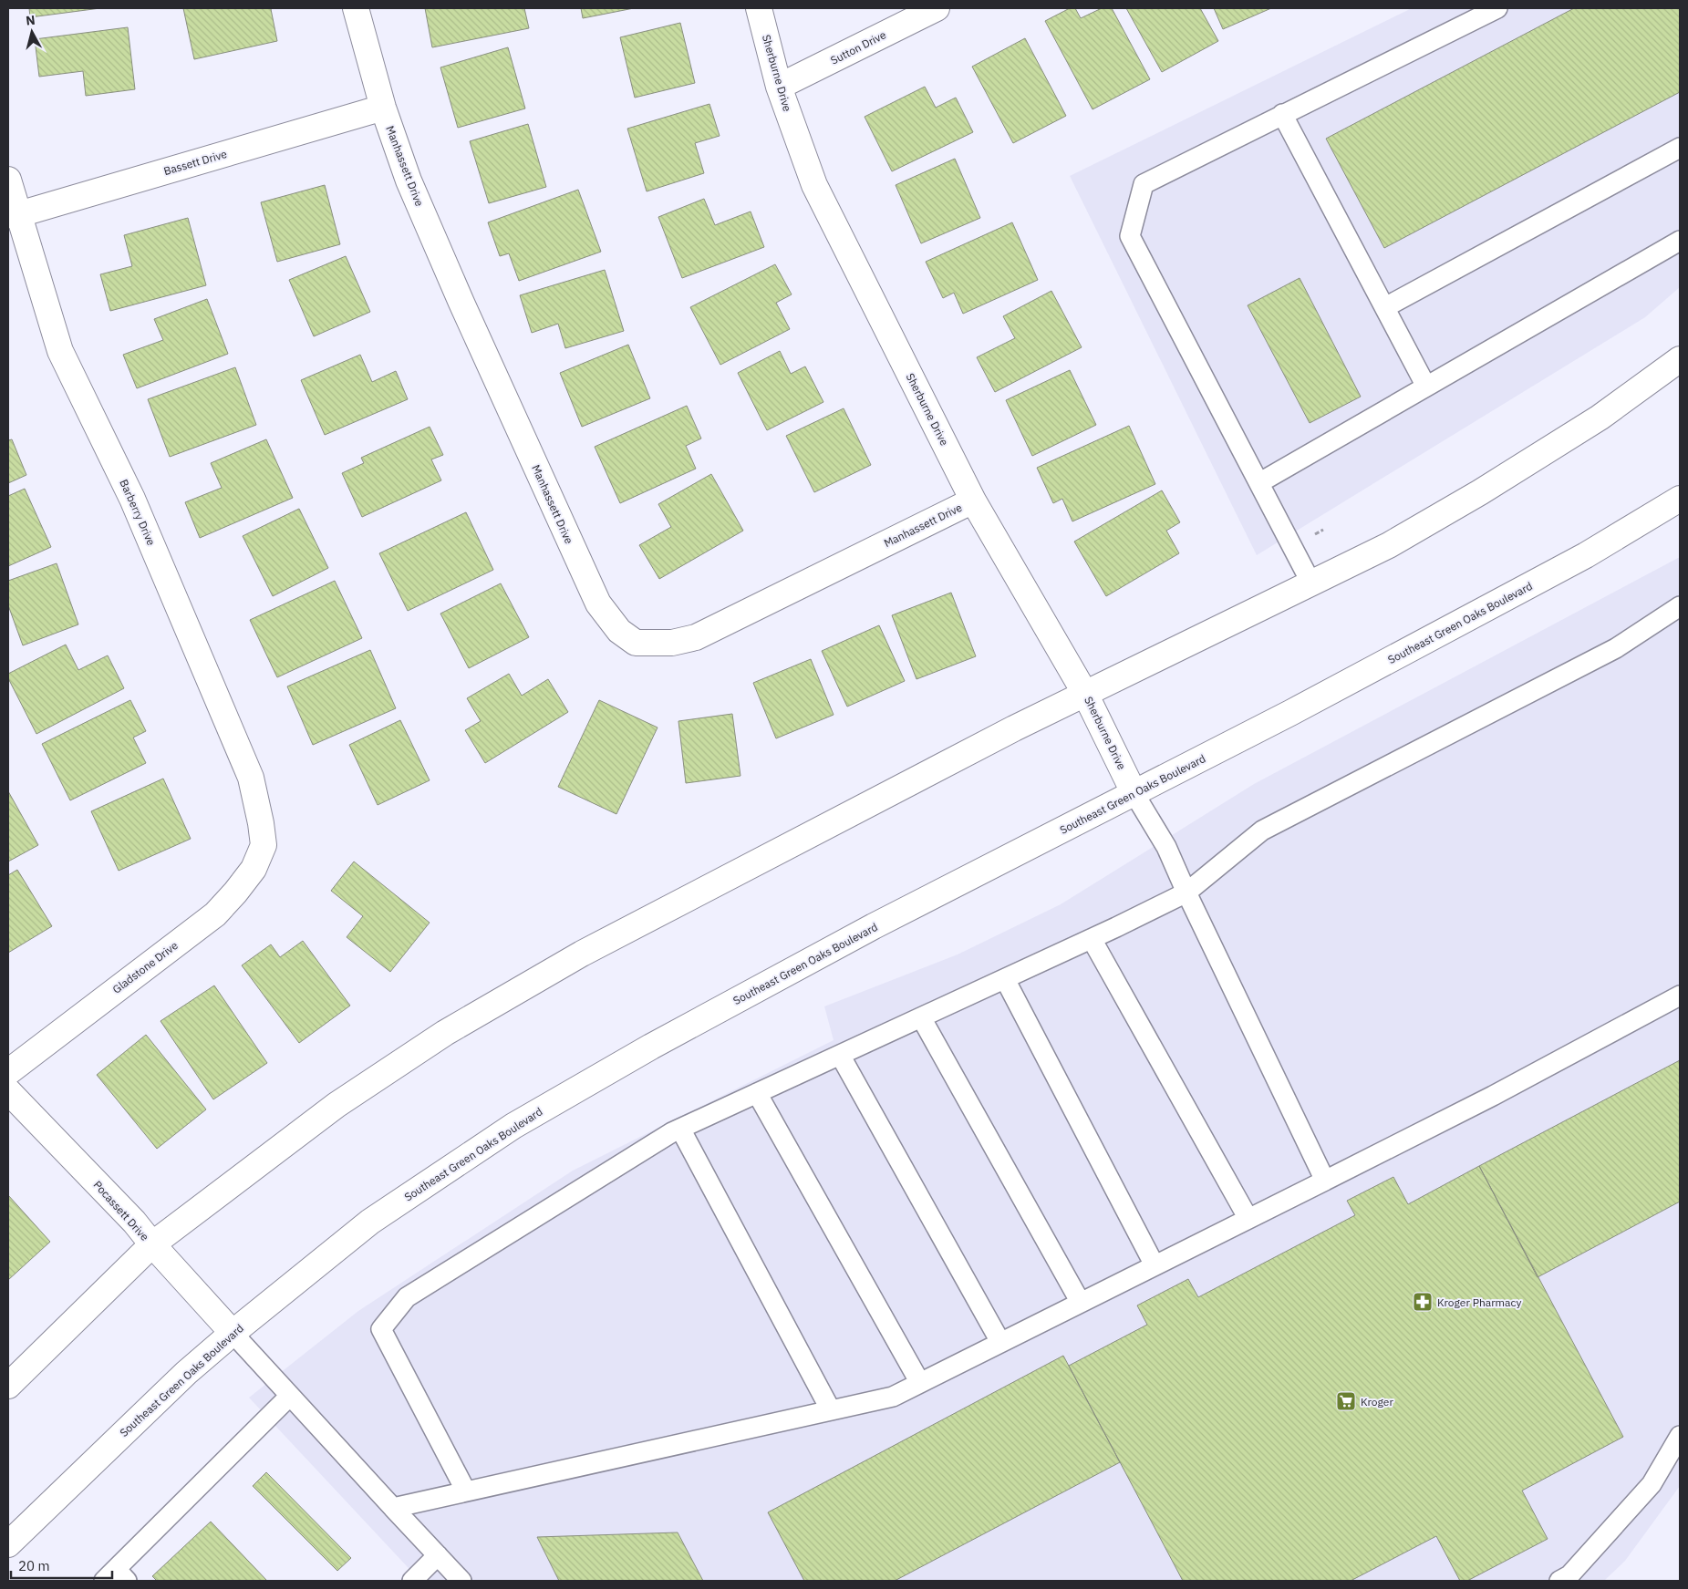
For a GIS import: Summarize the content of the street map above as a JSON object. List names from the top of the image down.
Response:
{
  "streets": {
    "main road": [
      "Sutton Drive",
      "Sherburne Drive",
      "Bassett Drive",
      "Manhassett Drive",
      "Barberry Drive",
      "Southeast Green Oaks Boulevard",
      "Gladstone Drive",
      "Pocassett Drive"
    ]
  },
  "crossings": [
    ["Sutton Drive", "Sherburne Drive"],
    ["Sherburne Drive", "Manhassett Drive"],
    ["Sherburne Drive", "Southeast Green Oaks Boulevard"],
    ["Bassett Drive", "Manhassett Drive"],
    ["Bassett Drive", "Barberry Drive"],
    ["Barberry Drive", "Gladstone Drive"],
    ["Southeast Green Oaks Boulevard", "Pocassett Drive"]
  ],
  "places": {
    "pharmacy": ["Kroger Pharmacy"],
    "supermarket": ["Kroger"]
  },
  "scale_bar": "20 m",
  "north": "top"
}
